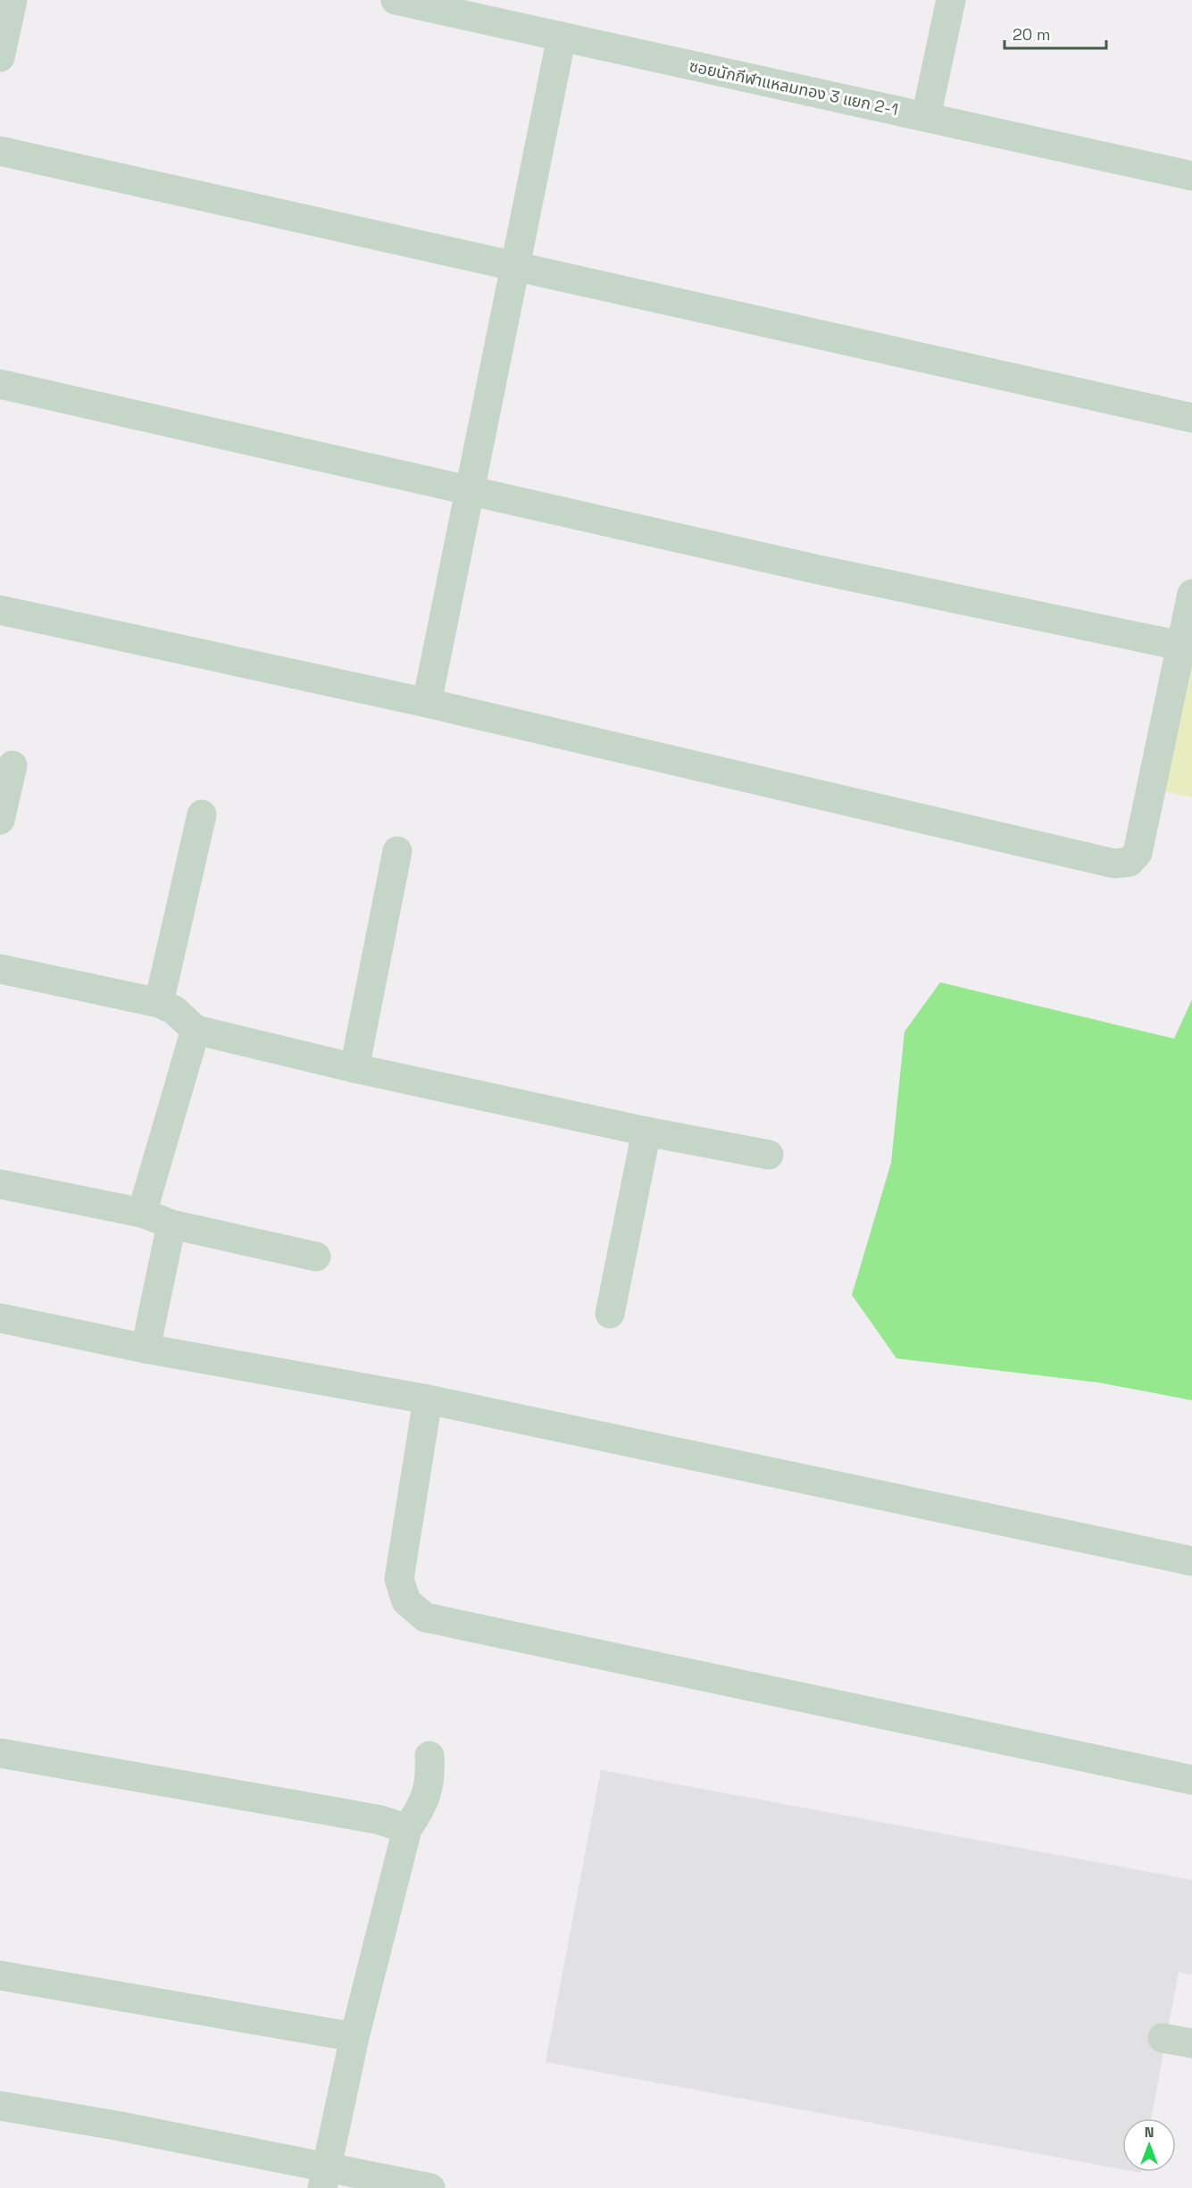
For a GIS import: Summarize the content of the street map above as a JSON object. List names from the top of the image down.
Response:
{
  "streets": {
    "street": ["ซอยนักกีฬาแหลมทอง 3 แยก 2-1"]
  },
  "scale_bar": "20 m",
  "north": "top"
}
